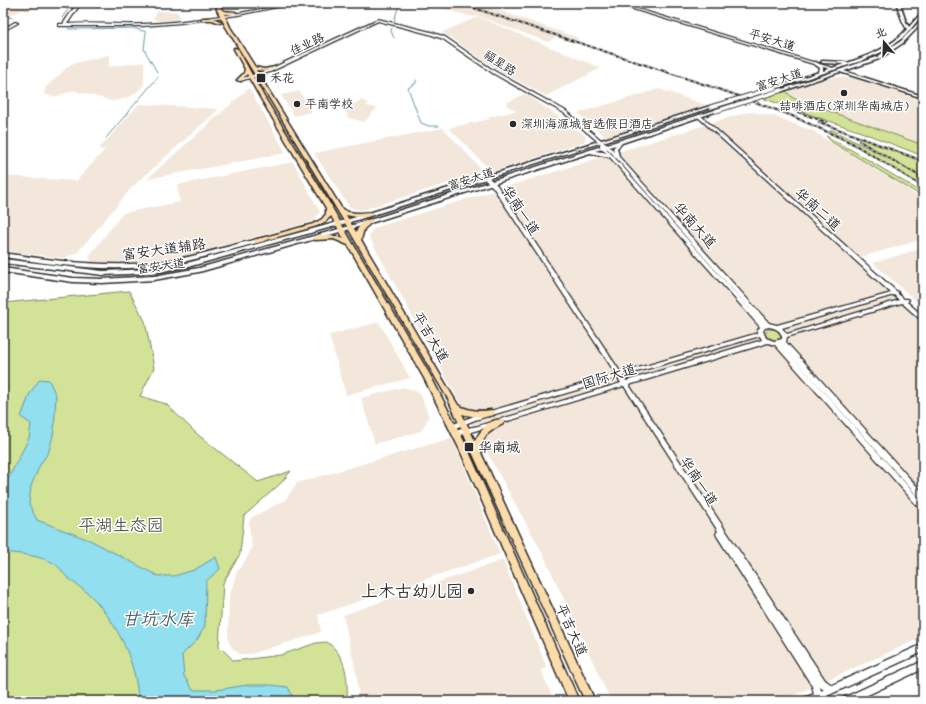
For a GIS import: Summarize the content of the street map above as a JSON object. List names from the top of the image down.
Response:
{
  "streets": {
    "main road": [
      "平安大道",
      "富安大道",
      "富安大道辅路",
      "平吉大道"
    ],
    "street": [
      "佳业路",
      "福星路",
      "华南二道",
      "华南一道",
      "华南大道",
      "国际大道"
    ]
  },
  "crossings": [
    ["平安大道", "富安大道"],
    ["佳业路", "福星路"],
    ["佳业路", "平吉大道"],
    ["福星路", "富安大道"],
    ["福星路", "华南大道"],
    ["富安大道", "华南二道"],
    ["富安大道", "华南一道"],
    ["富安大道", "华南大道"],
    ["富安大道", "富安大道辅路"],
    ["富安大道", "平吉大道"],
    ["华南一道", "国际大道"],
    ["平吉大道", "国际大道"]
  ],
  "water": ["甘坑水库"],
  "parks": ["平湖生态园"],
  "places": {
    "transit": ["禾花", "华南城"],
    "other": [
      "喆啡酒店(深圳华南城店)",
      "平南学校",
      "深圳海源城智选假日酒店",
      "上木古幼儿园"
    ]
  },
  "north": "top"
}
